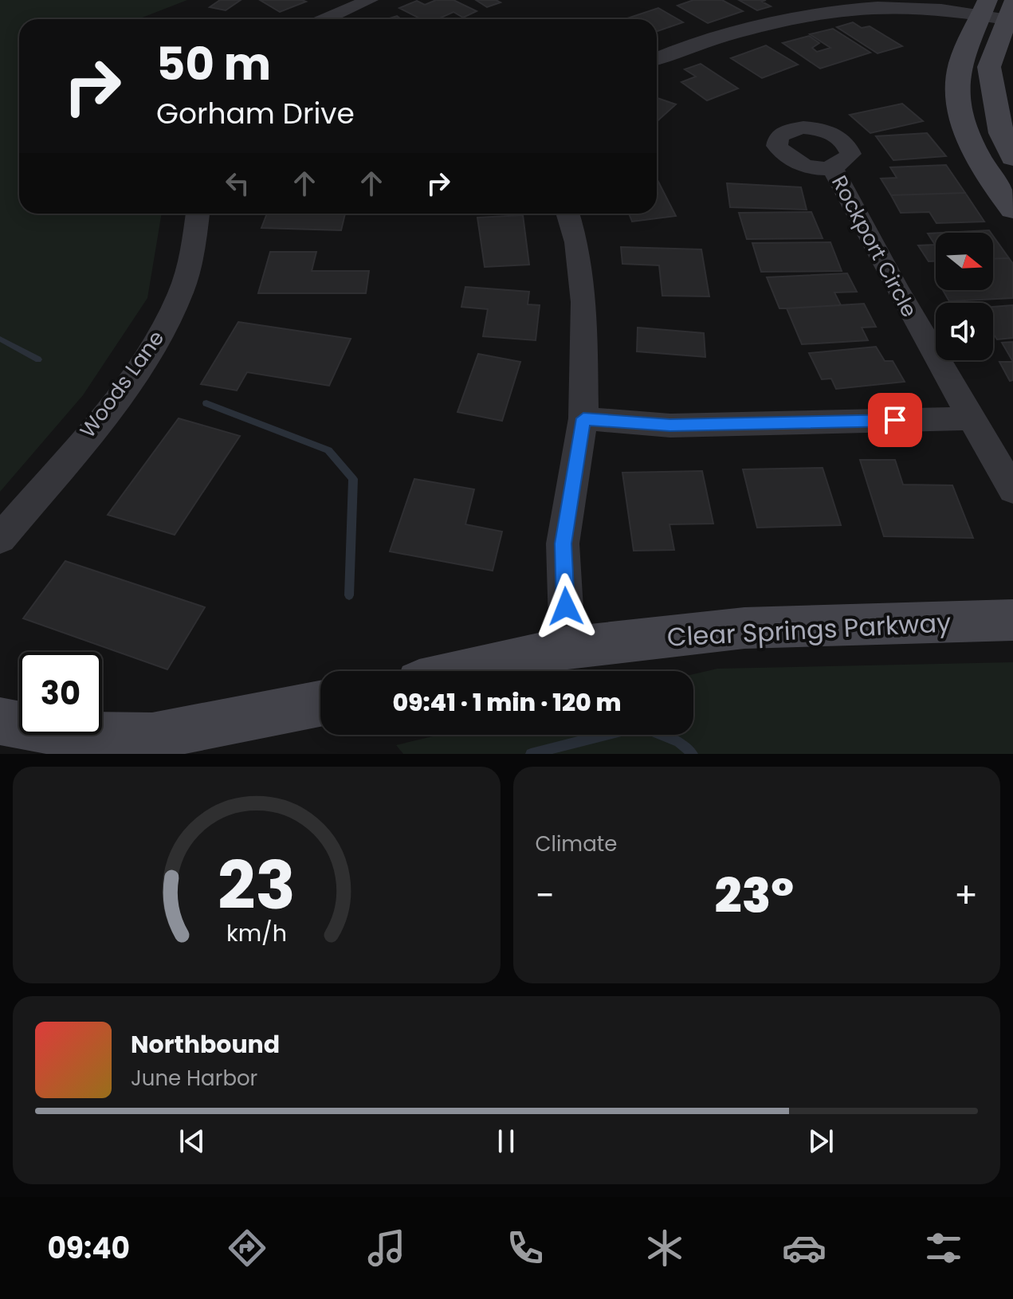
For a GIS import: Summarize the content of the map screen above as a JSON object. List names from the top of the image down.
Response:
{
  "streets": {
    "street": ["Rockport Circle", "Woods Lane", "Clear Springs Parkway"]
  },
  "north": "right",
  "page": {
    "turn": ["50 m", "Gorham Drive"],
    "limit": "30",
    "trip": "09:41 · 1 min · 120 m",
    "tile": "Climate",
    "heat": ["−", "23°", "+"],
    "song": ["Northbound", "June Harbor"],
    "tabs": "09:40",
    "gauge": ["23", "km/h"]
  }
}
